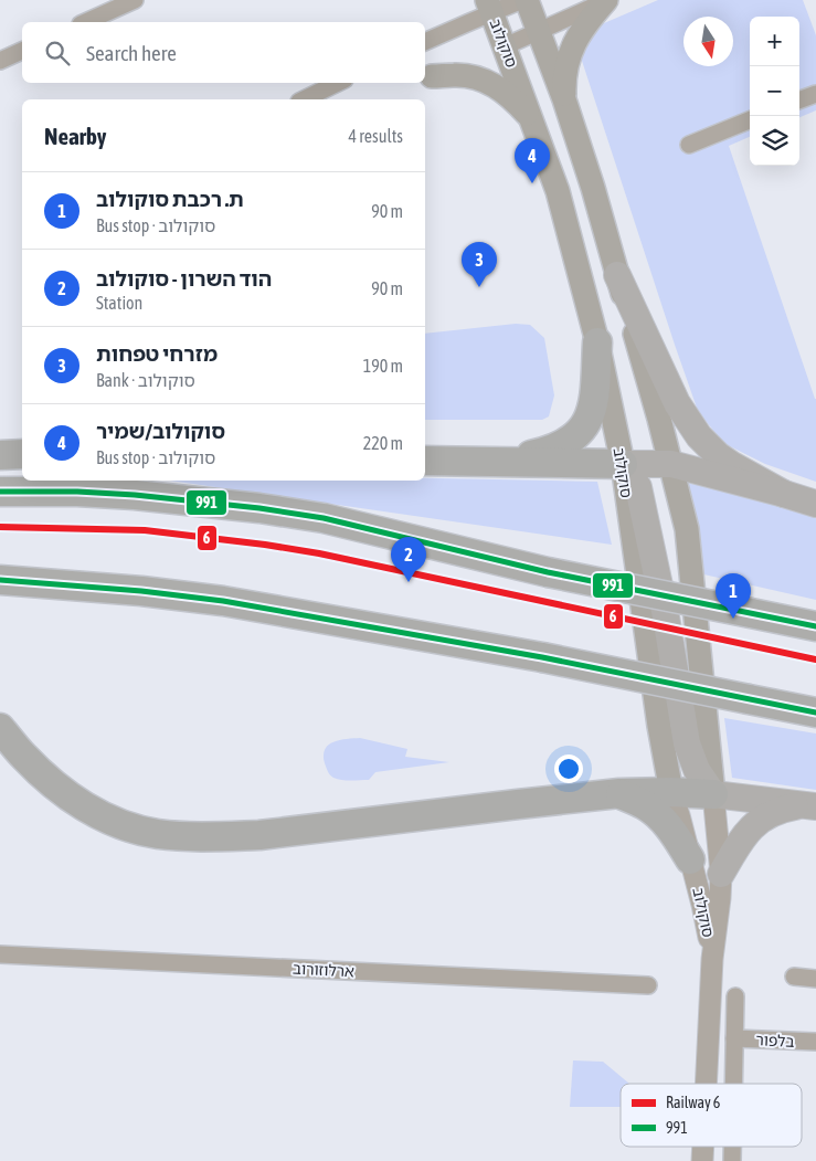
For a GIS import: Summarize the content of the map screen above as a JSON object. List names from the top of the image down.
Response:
{
  "streets": {
    "main road": ["סוקולוב"],
    "street": ["ארלוזורוב", "בלפור"]
  },
  "lines": ["transit line 991", "rail line 6"],
  "legend": ["Railway 6", "991"],
  "north": "bottom",
  "page": {
    "map_buttons": ["+", "−"],
    "search": "Search here",
    "heading": ["Nearby", "4 results"],
    "pins": [
      "4",
      "3",
      "2",
      "1"
    ],
    "list": [
      {
        "mark": "1",
        "name": "ת. רכבת סוקולוב",
        "note": "Bus stop · סוקולוב",
        "value": "90 m"
      },
      {
        "mark": "2",
        "name": "הוד השרון - סוקולוב",
        "note": "Station",
        "value": "90 m"
      },
      {
        "mark": "3",
        "name": "מזרחי טפחות",
        "note": "Bank · סוקולוב",
        "value": "190 m"
      },
      {
        "mark": "4",
        "name": "סוקולוב/שמיר",
        "note": "Bus stop · סוקולוב",
        "value": "220 m"
      }
    ]
  }
}
